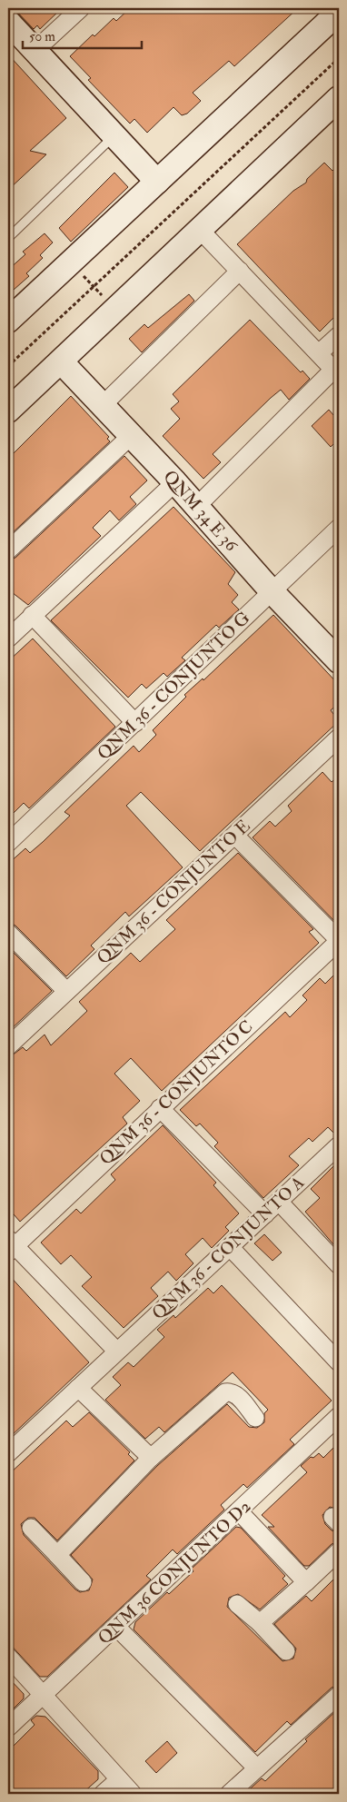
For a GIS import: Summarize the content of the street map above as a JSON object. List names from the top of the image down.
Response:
{
  "streets": {
    "main road": ["QNM 34 E 36"],
    "street": [
      "QNM 36 - CONJUNTO G",
      "QNM 36 - CONJUNTO E",
      "QNM 36 - CONJUNTO C",
      "QNM 36 - CONJUNTO A",
      "QNM 36 CONJUNTO D2"
    ]
  },
  "crossings": [
    ["QNM 34 E 36", "QNM 36 - CONJUNTO G"]
  ],
  "scale_bar": "50 m"
}
